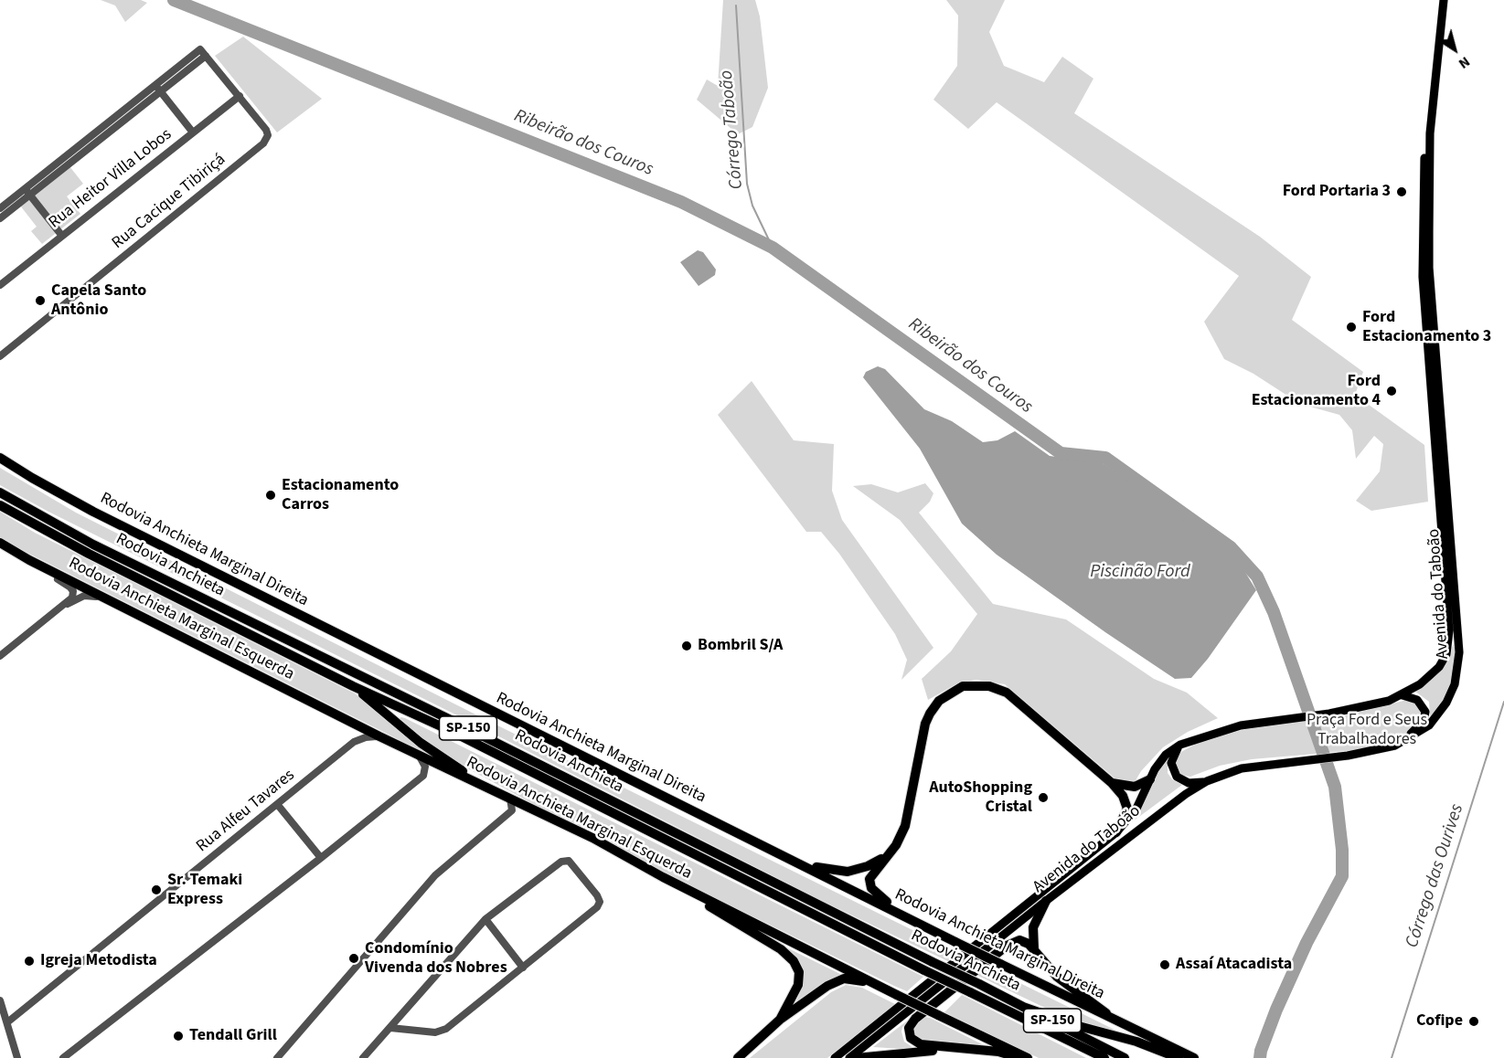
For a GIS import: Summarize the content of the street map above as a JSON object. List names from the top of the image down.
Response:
{
  "streets": {
    "highway": [
      "Rodovia Anchieta Marginal Direita",
      "Rodovia Anchieta",
      "Rodovia Anchieta Marginal Esquerda",
      "SP-150"
    ],
    "main road": ["Avenida do Taboão"],
    "street": ["Rua Heitor Villa Lobos", "Rua Cacique Tibiriçá", "Rua Alfeu Tavares"]
  },
  "crossings": [
    ["Rua Heitor Villa Lobos", "Rua Cacique Tibiriçá"],
    ["Rodovia Anchieta Marginal Esquerda", "Rua Alfeu Tavares"]
  ],
  "water": [
    "Córrego Taboão",
    "Ribeirão dos Couros",
    "Piscinão Ford",
    "Córrego das Ourives"
  ],
  "parks": ["Praça Ford e Seus Trabalhadores"],
  "places": [
    "Ford Portaria 3",
    "Capela Santo Antônio",
    "Ford Estacionamento 3",
    "Ford Estacionamento 4",
    "Estacionamento Carros",
    "Bombril S/A",
    "AutoShopping Cristal",
    "Sr. Temaki Express",
    "Condomínio Vivenda dos Nobres",
    "Igreja Metodista",
    "Assaí Atacadista",
    "Cofipe",
    "Tendall Grill"
  ],
  "north": "bottom right"
}
